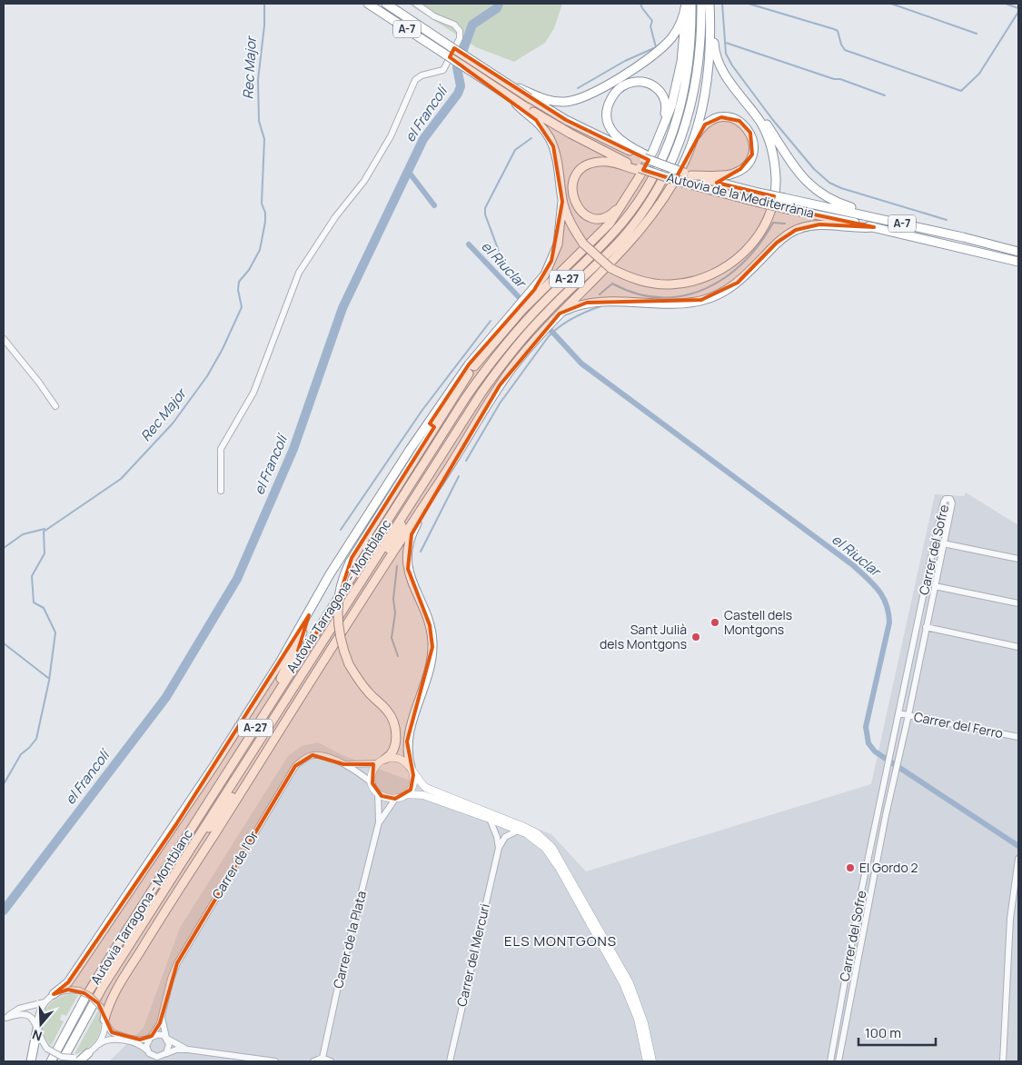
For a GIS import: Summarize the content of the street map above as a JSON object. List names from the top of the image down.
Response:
{
  "streets": {
    "highway": [
      "A-7",
      "Autovia de la Mediterrània",
      "A-27",
      "Autovia Tarragona - Montblanc"
    ],
    "street": [
      "Carrer del Sofre",
      "Carrer del Ferro",
      "Carrer de l'Or",
      "Carrer de la Plata",
      "Carrer del Mercuri"
    ]
  },
  "crossings": [
    ["A-7", "Autovia de la Mediterrània"],
    ["Autovia de la Mediterrània", "A-27"],
    ["Autovia de la Mediterrània", "Autovia Tarragona - Montblanc"],
    ["A-27", "Autovia Tarragona - Montblanc"],
    ["Carrer del Sofre", "Carrer del Ferro"],
    ["Carrer de l'Or", "Carrer de la Plata"]
  ],
  "districts": ["ELS MONTGONS"],
  "water": ["Rec Major", "el Francolí", "el Riuclar"],
  "places": ["Castell dels Montgons", "Sant Julià dels Montgons", "El Gordo 2"],
  "scale_bar": "100 m",
  "north": "bottom"
}
